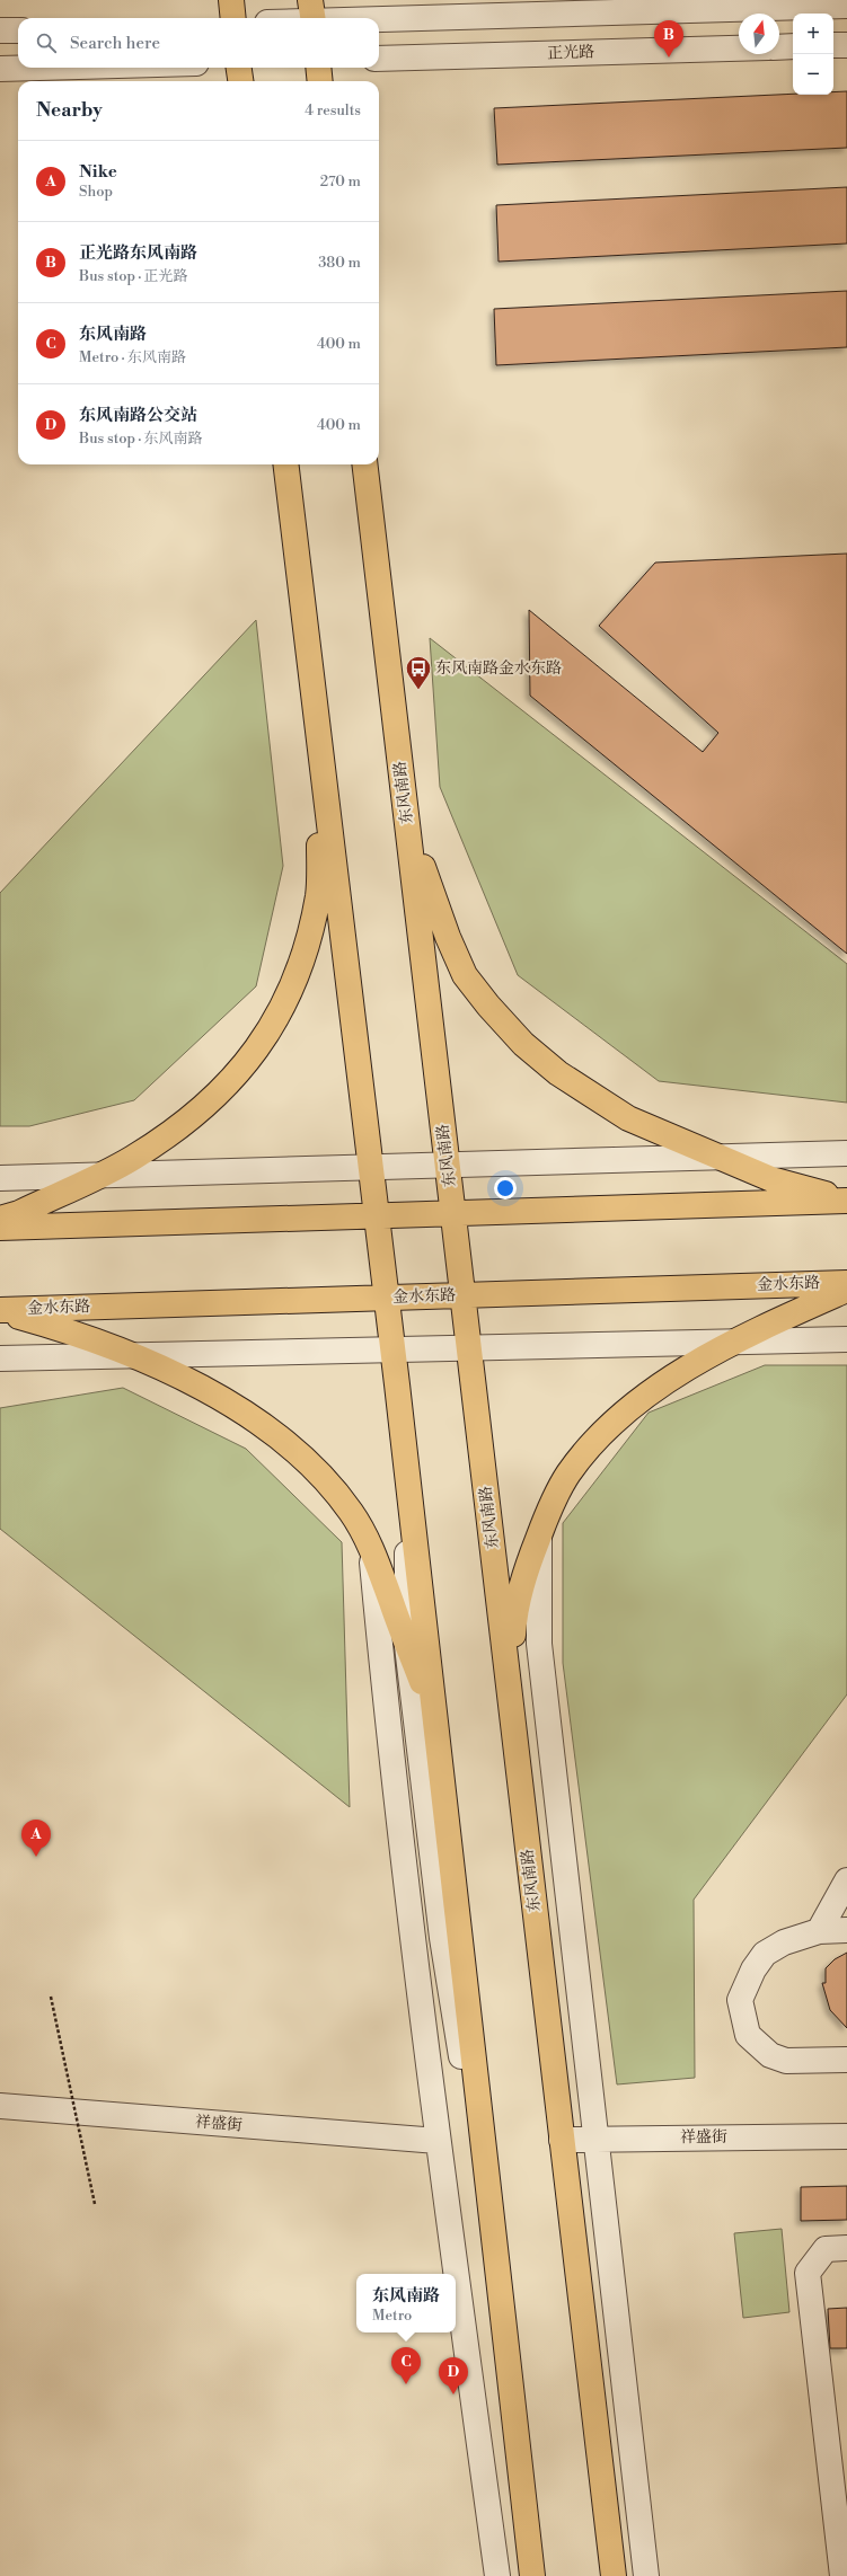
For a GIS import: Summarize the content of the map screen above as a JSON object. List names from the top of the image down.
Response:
{
  "streets": {
    "main road": ["东风南路", "金水东路"],
    "street": ["正光路", "祥盛街"]
  },
  "crossings": [
    ["东风南路", "金水东路"],
    ["东风南路", "祥盛街"]
  ],
  "places": {
    "bus stop": ["东风南路金水东路"]
  },
  "north": "top",
  "page": {
    "map_buttons": ["+", "−"],
    "search": "Search here",
    "pins": [
      "B",
      "A",
      "C",
      "D"
    ],
    "heading": ["Nearby", "4 results"],
    "list": [
      {
        "mark": "A",
        "name": "Nike",
        "note": "Shop",
        "value": "270 m"
      },
      {
        "mark": "B",
        "name": "正光路东风南路",
        "note": "Bus stop · 正光路",
        "value": "380 m"
      },
      {
        "mark": "C",
        "name": "东风南路",
        "note": "Metro · 东风南路",
        "value": "400 m"
      },
      {
        "mark": "D",
        "name": "东风南路公交站",
        "note": "Bus stop · 东风南路",
        "value": "400 m"
      }
    ],
    "popup": ["东风南路", "Metro"]
  }
}
